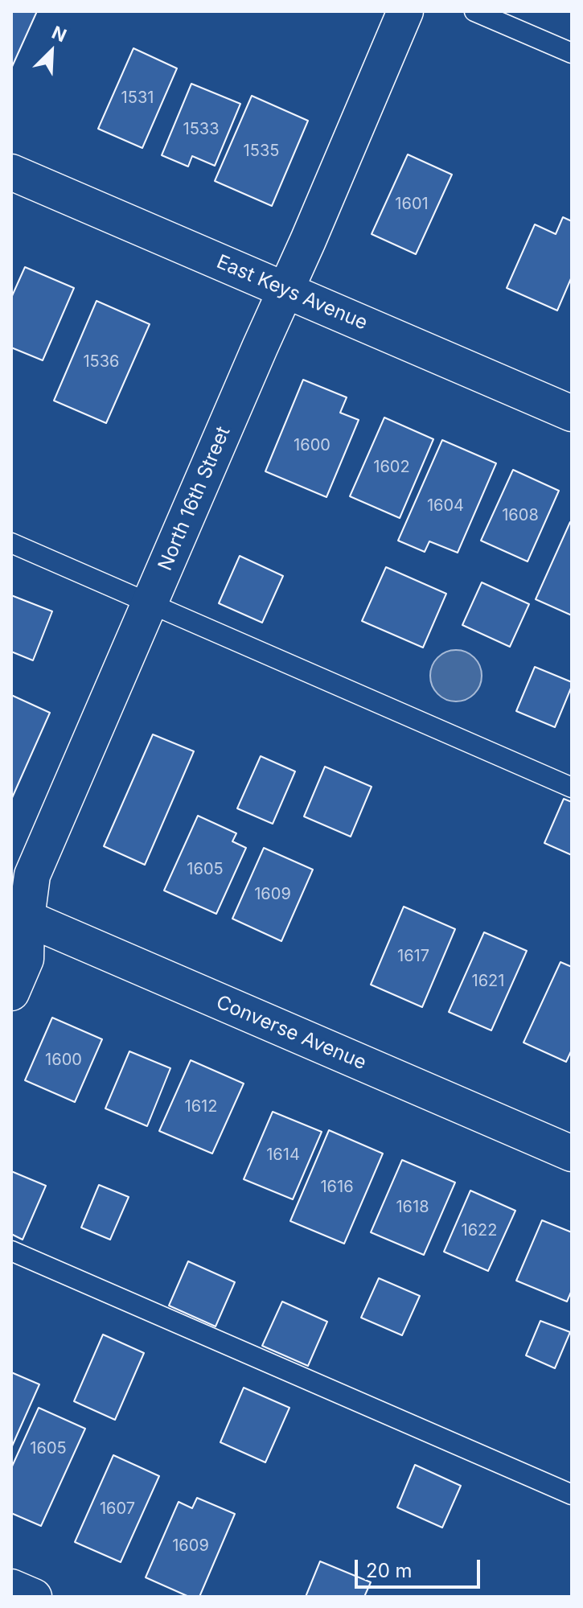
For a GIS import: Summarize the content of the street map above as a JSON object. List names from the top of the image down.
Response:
{
  "streets": {
    "street": ["East Keys Avenue", "North 16th Street", "Converse Avenue"]
  },
  "crossings": [
    ["East Keys Avenue", "North 16th Street"],
    ["North 16th Street", "Converse Avenue"]
  ],
  "house_numbers": [
    "1531",
    "1533",
    "1535",
    "1601",
    "1536",
    "1600",
    "1602",
    "1604",
    "1608",
    "1605",
    "1609",
    "1617",
    "1621",
    "1600",
    "1612",
    "1614",
    "1616",
    "1618",
    "1622",
    "1605",
    "1607",
    "1609"
  ],
  "scale_bar": "20 m",
  "north": "top right"
}
